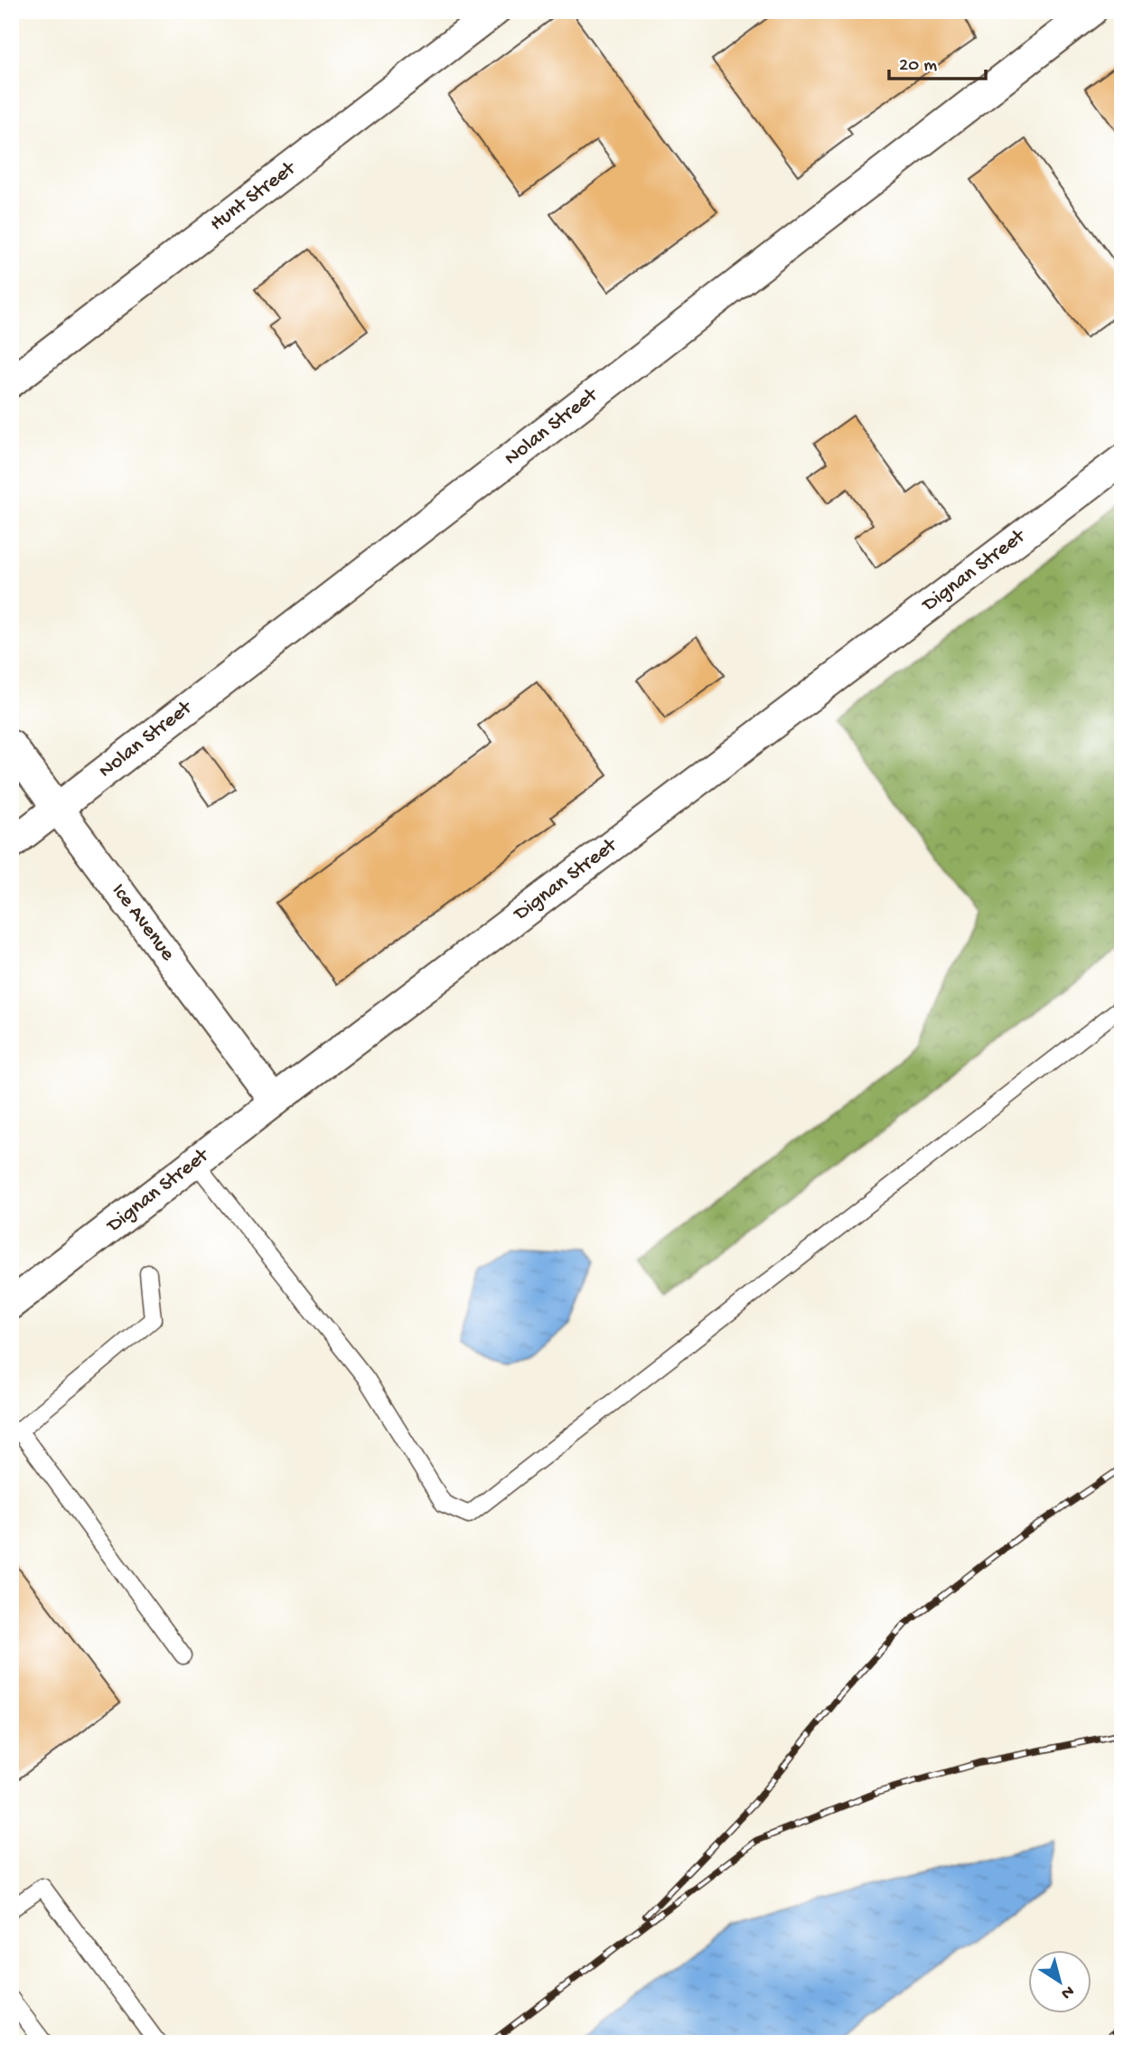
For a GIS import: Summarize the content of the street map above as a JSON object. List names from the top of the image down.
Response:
{
  "streets": {
    "street": [
      "Hunt Street",
      "Nolan Street",
      "Dignan Street",
      "Ice Avenue"
    ]
  },
  "crossings": [
    ["Nolan Street", "Ice Avenue"],
    ["Dignan Street", "Ice Avenue"]
  ],
  "scale_bar": "20 m",
  "north": "bottom right"
}
